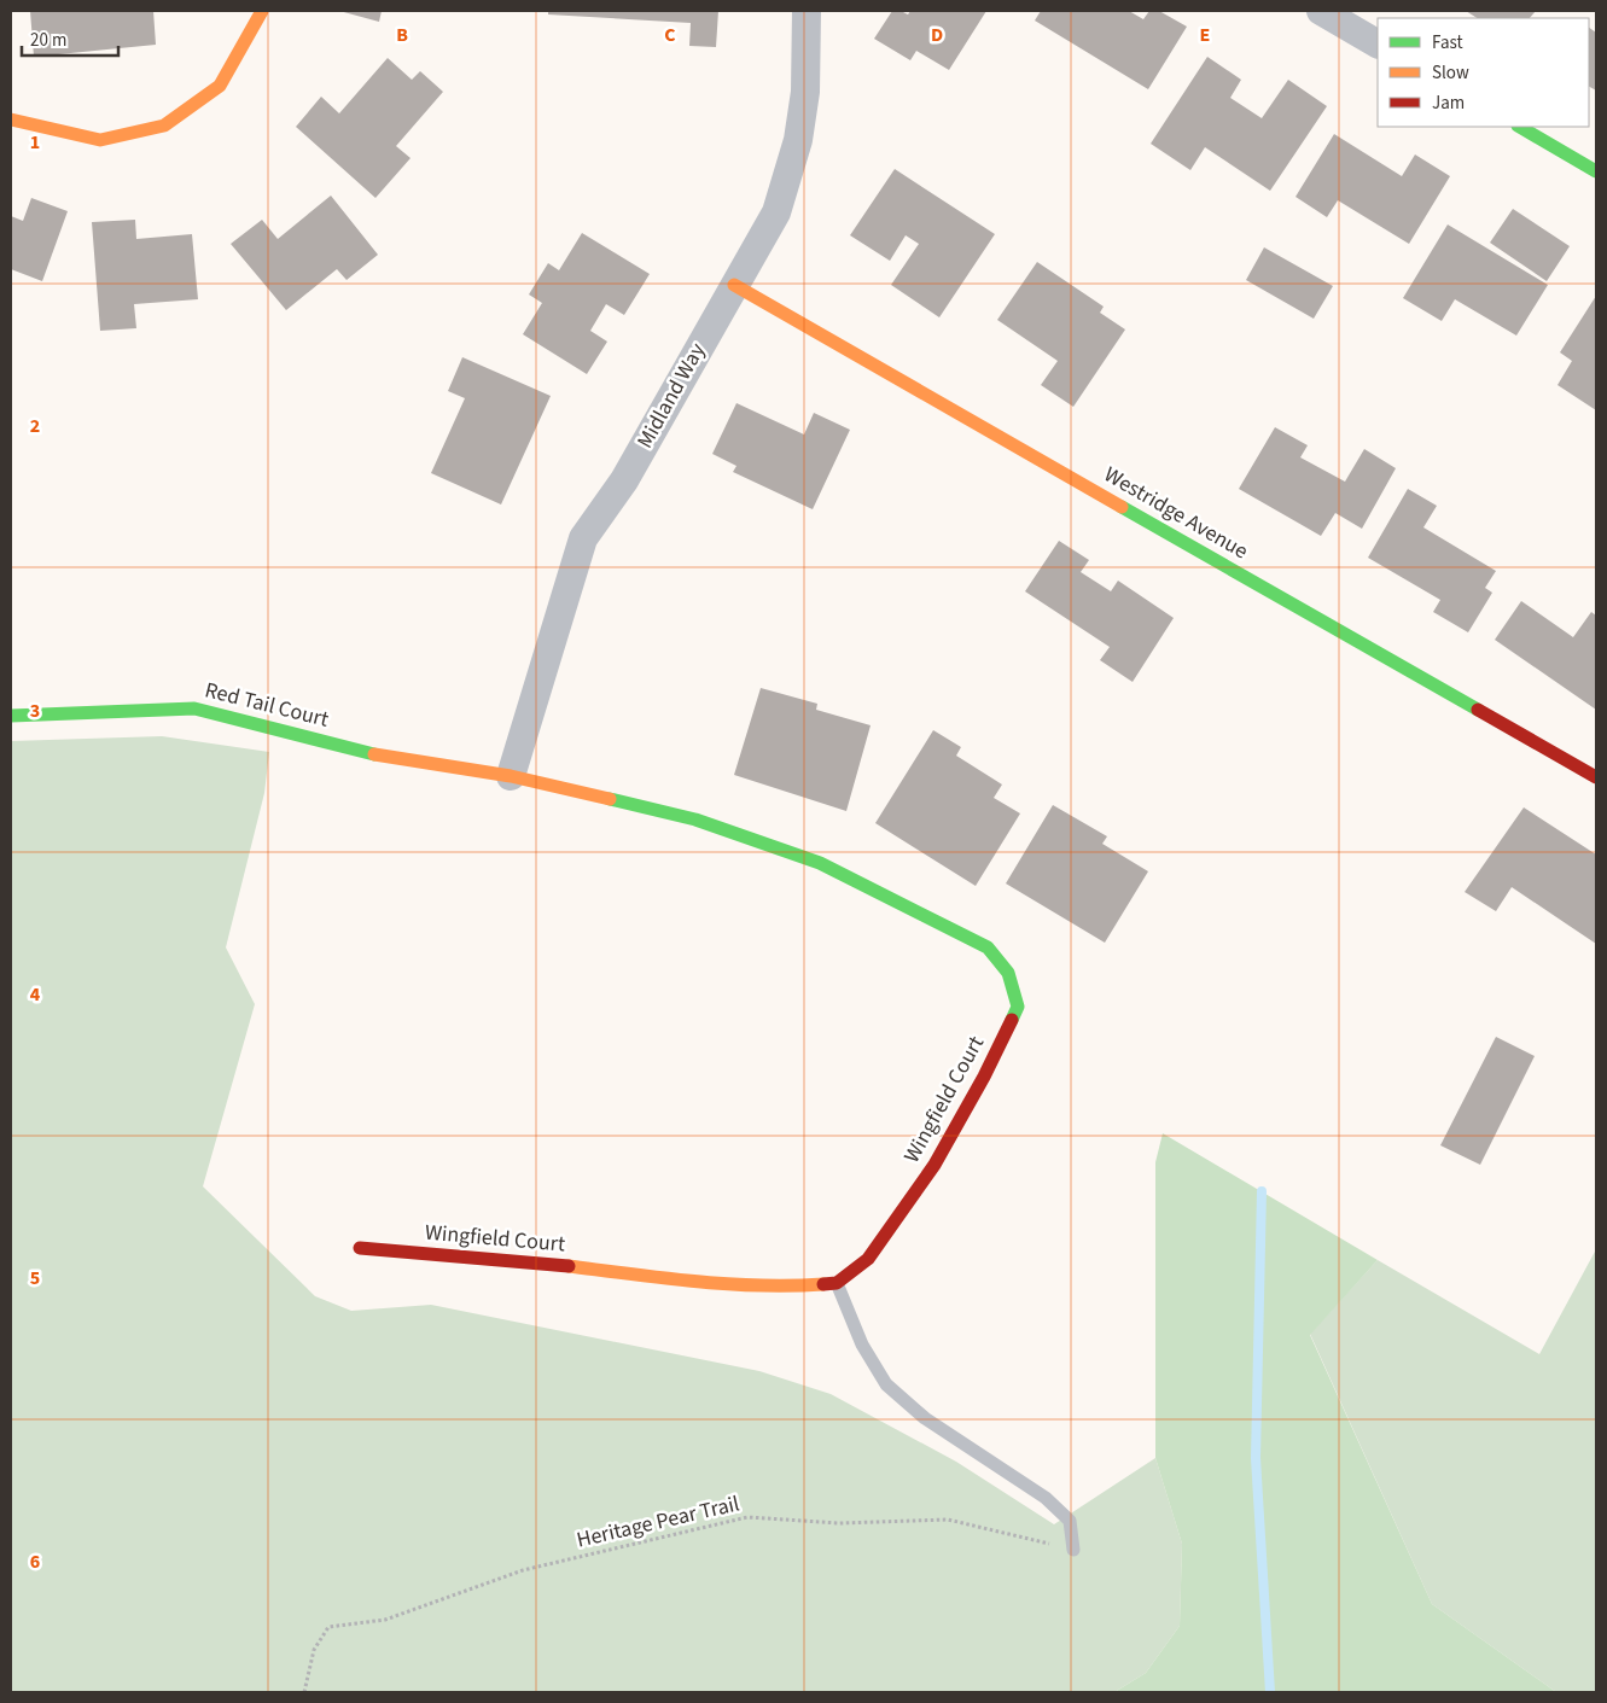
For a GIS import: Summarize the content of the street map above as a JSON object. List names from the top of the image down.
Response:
{
  "streets": {
    "street": [
      "Midland Way",
      "Westridge Avenue",
      "Red Tail Court",
      "Wingfield Court"
    ],
    "path": ["Heritage Pear Trail"]
  },
  "crossings": [
    ["Midland Way", "Westridge Avenue"],
    ["Midland Way", "Red Tail Court"],
    ["Midland Way", "Wingfield Court"],
    ["Red Tail Court", "Wingfield Court"]
  ],
  "legend": ["Fast", "Slow", "Jam"],
  "scale_bar": "20 m",
  "grid": {
    "columns": [
      "B",
      "C",
      "D",
      "E"
    ],
    "rows": [
      "1",
      "2",
      "3",
      "4",
      "5",
      "6"
    ]
  }
}
